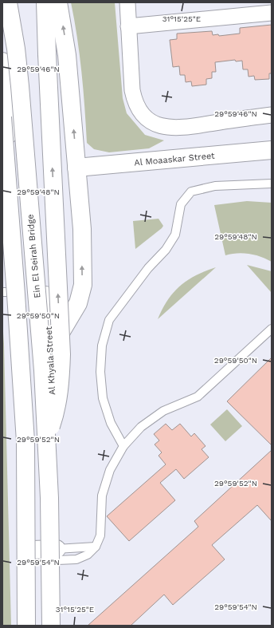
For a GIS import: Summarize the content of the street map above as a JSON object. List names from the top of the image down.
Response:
{
  "streets": {
    "main road": ["Al Moaaskar Street", "Ein El Seirah Bridge", "Al Khyala Street"]
  },
  "coordinates": [
    "31°15'25\"E",
    "29°59'46\"N",
    "29°59'48\"N",
    "29°59'50\"N",
    "29°59'52\"N",
    "29°59'54\"N"
  ]
}
